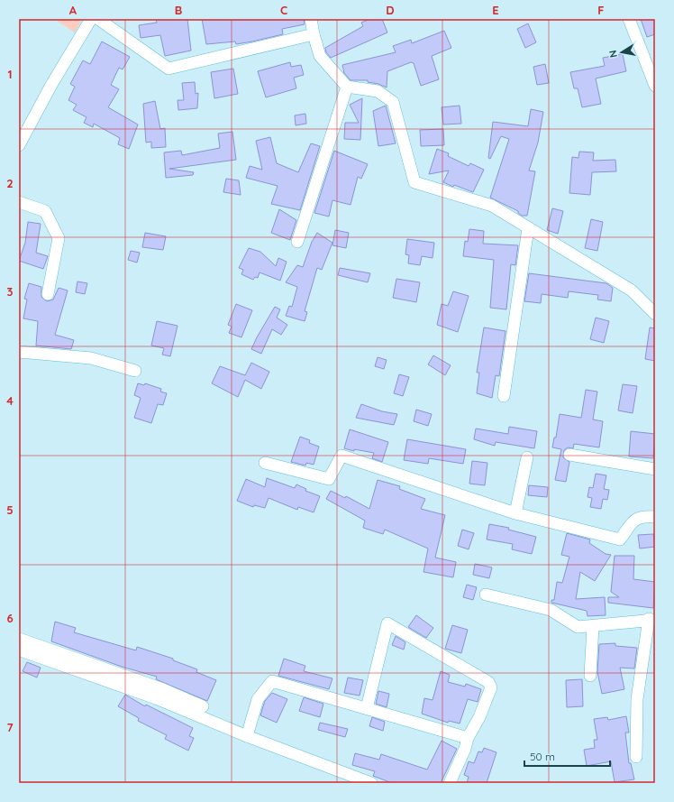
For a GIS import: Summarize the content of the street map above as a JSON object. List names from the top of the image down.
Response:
{
  "scale_bar": "50 m",
  "north": "left",
  "grid": {
    "columns": [
      "A",
      "B",
      "C",
      "D",
      "E",
      "F"
    ],
    "rows": [
      "1",
      "2",
      "3",
      "4",
      "5",
      "6",
      "7"
    ]
  }
}
